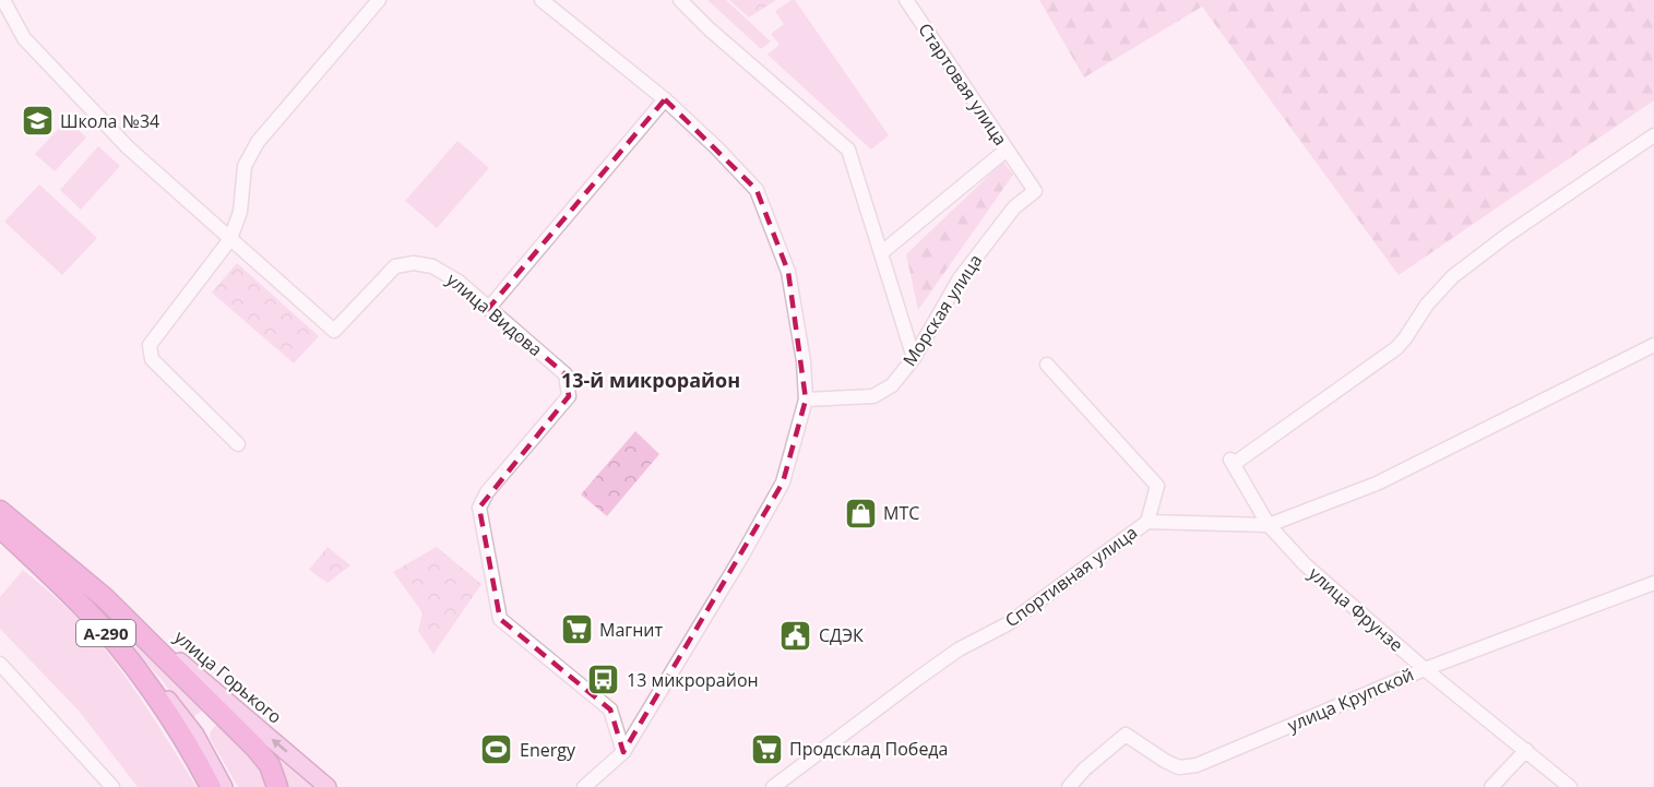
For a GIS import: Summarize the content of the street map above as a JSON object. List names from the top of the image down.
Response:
{
  "streets": {
    "highway": ["А-290"],
    "main road": ["улица Горького"],
    "street": [
      "Стартовая улица",
      "Морская улица",
      "улица Видова",
      "Спортивная улица",
      "улица Фрунзе",
      "улица Крупской"
    ]
  },
  "crossings": [
    ["Стартовая улица", "Морская улица"],
    ["Спортивная улица", "улица Фрунзе"],
    ["улица Фрунзе", "улица Крупской"],
    ["А-290", "улица Горького"]
  ],
  "districts": ["13-й микрорайон"],
  "places": {
    "school or university": ["Школа №34"],
    "shop": ["МТС"],
    "supermarket": ["Магнит", "Продсклад Победа"],
    "public building": ["СДЭК"],
    "bus stop": ["13 микрорайон"],
    "sports": ["Energy"]
  }
}
